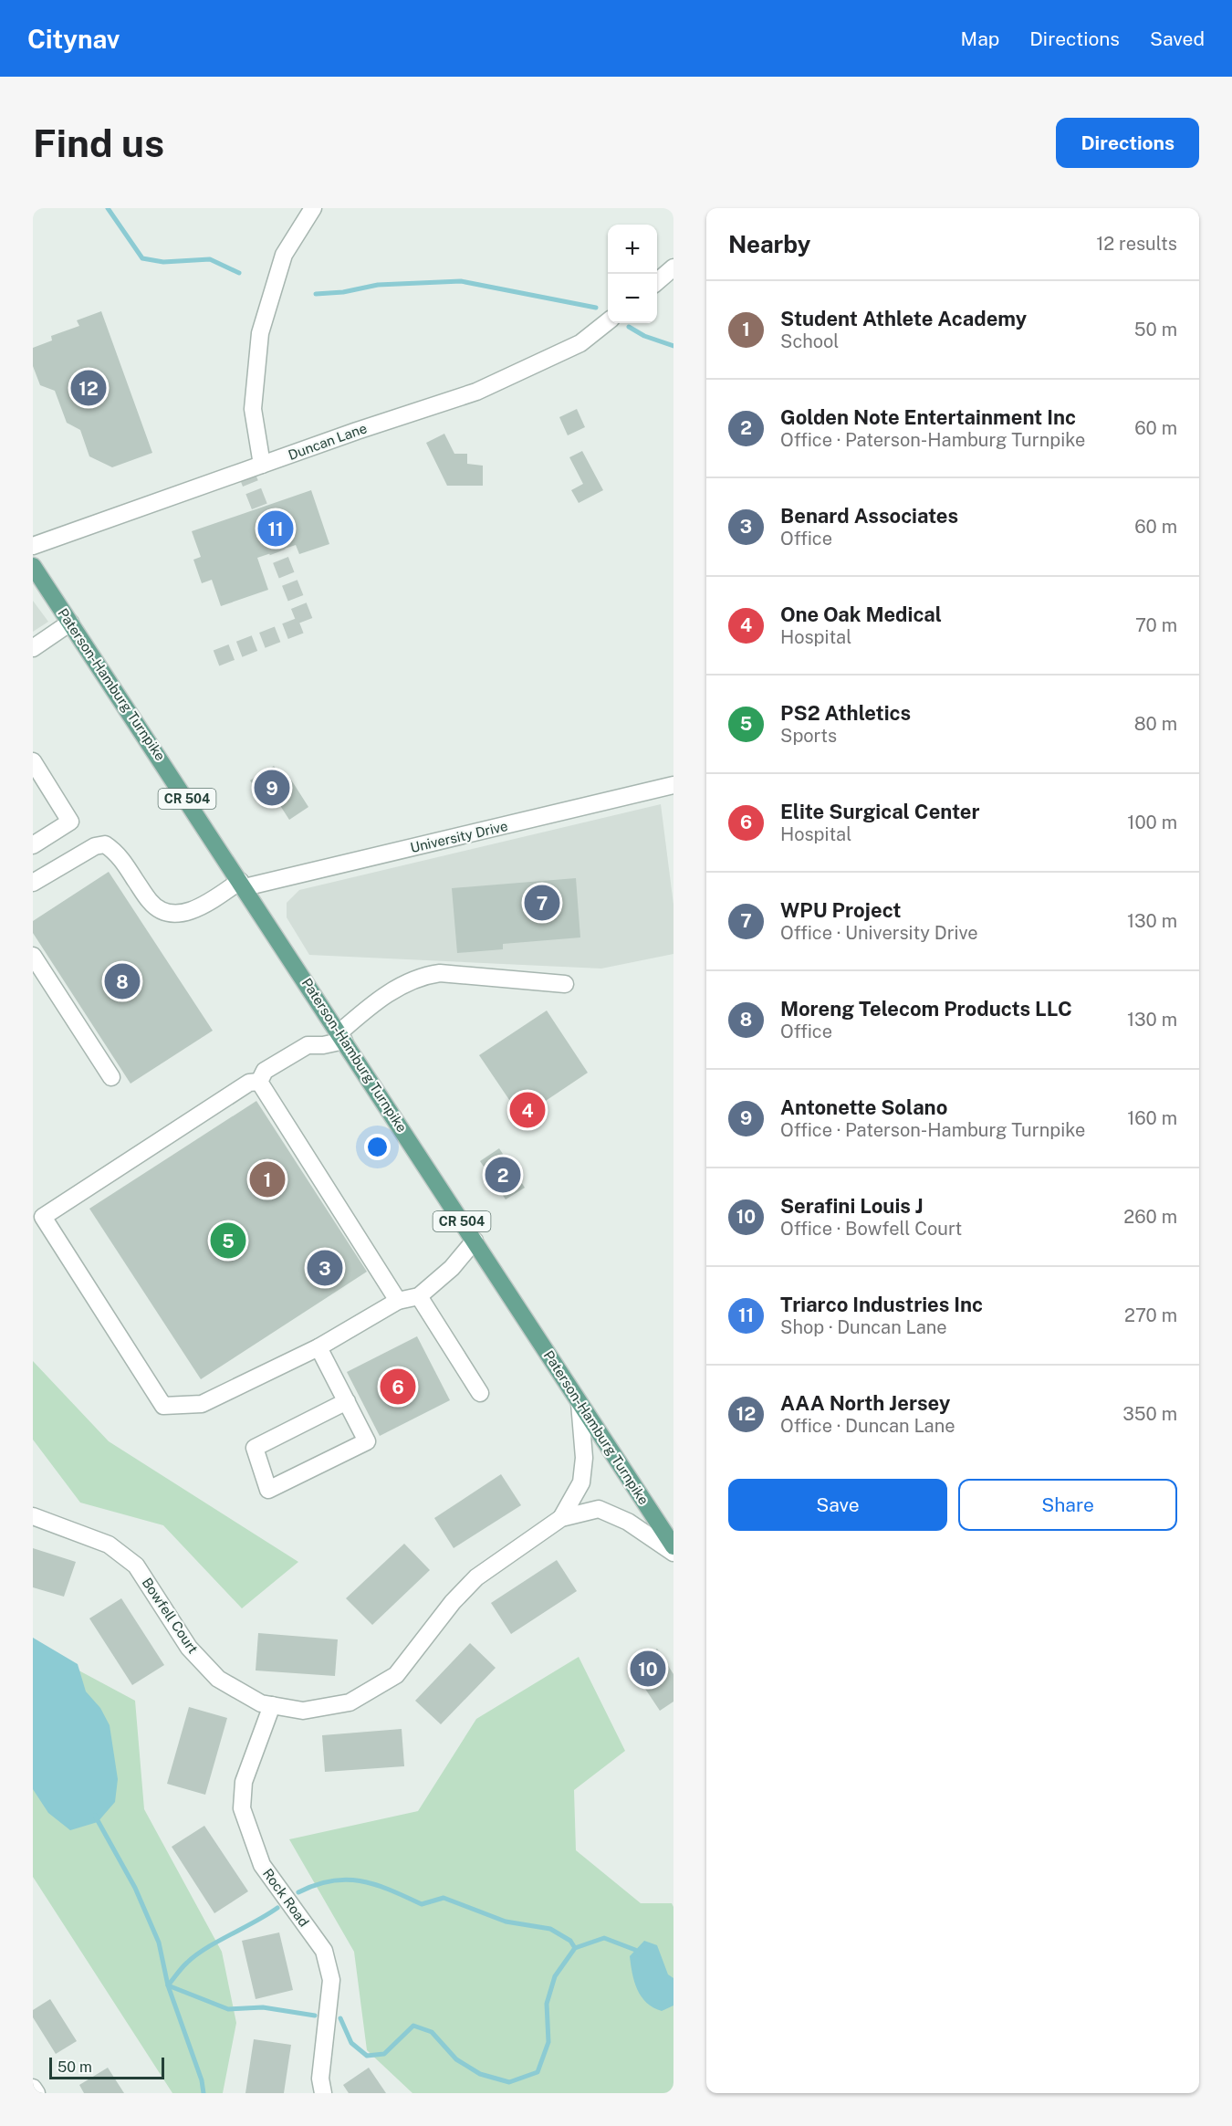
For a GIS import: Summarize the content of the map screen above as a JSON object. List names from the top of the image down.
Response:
{
  "streets": {
    "main road": ["Paterson-Hamburg Turnpike", "CR 504"],
    "street": [
      "Duncan Lane",
      "University Drive",
      "Bowfell Court",
      "Rock Road"
    ]
  },
  "crossings": [
    ["Paterson-Hamburg Turnpike", "University Drive"],
    ["Paterson-Hamburg Turnpike", "Bowfell Court"],
    ["Bowfell Court", "Rock Road"]
  ],
  "scale_bar": "50 m",
  "page": {
    "header": "Citynav",
    "nav": ["Map", "Directions", "Saved"],
    "buttons": [
      "Directions",
      ["Save", "Share"]
    ],
    "title": "Find us",
    "heading": ["Nearby", "12 results"],
    "map_buttons": ["+", "−"],
    "list": [
      {
        "mark": "1",
        "name": "Student Athlete Academy",
        "note": "School",
        "value": "50 m"
      },
      {
        "mark": "2",
        "name": "Golden Note Entertainment Inc",
        "note": "Office · Paterson-Hamburg Turnpike",
        "value": "60 m"
      },
      {
        "mark": "3",
        "name": "Benard Associates",
        "note": "Office",
        "value": "60 m"
      },
      {
        "mark": "4",
        "name": "One Oak Medical",
        "note": "Hospital",
        "value": "70 m"
      },
      {
        "mark": "5",
        "name": "PS2 Athletics",
        "note": "Sports",
        "value": "80 m"
      },
      {
        "mark": "6",
        "name": "Elite Surgical Center",
        "note": "Hospital",
        "value": "100 m"
      },
      {
        "mark": "7",
        "name": "WPU Project",
        "note": "Office · University Drive",
        "value": "130 m"
      },
      {
        "mark": "8",
        "name": "Moreng Telecom Products LLC",
        "note": "Office",
        "value": "130 m"
      },
      {
        "mark": "9",
        "name": "Antonette Solano",
        "note": "Office · Paterson-Hamburg Turnpike",
        "value": "160 m"
      },
      {
        "mark": "10",
        "name": "Serafini Louis J",
        "note": "Office · Bowfell Court",
        "value": "260 m"
      },
      {
        "mark": "11",
        "name": "Triarco Industries Inc",
        "note": "Shop · Duncan Lane",
        "value": "270 m"
      },
      {
        "mark": "12",
        "name": "AAA North Jersey",
        "note": "Office · Duncan Lane",
        "value": "350 m"
      }
    ],
    "pins": [
      "12",
      "11",
      "9",
      "7",
      "8",
      "4",
      "2",
      "1",
      "5",
      "3",
      "6",
      "10"
    ],
    "scale": "50 m"
  }
}
